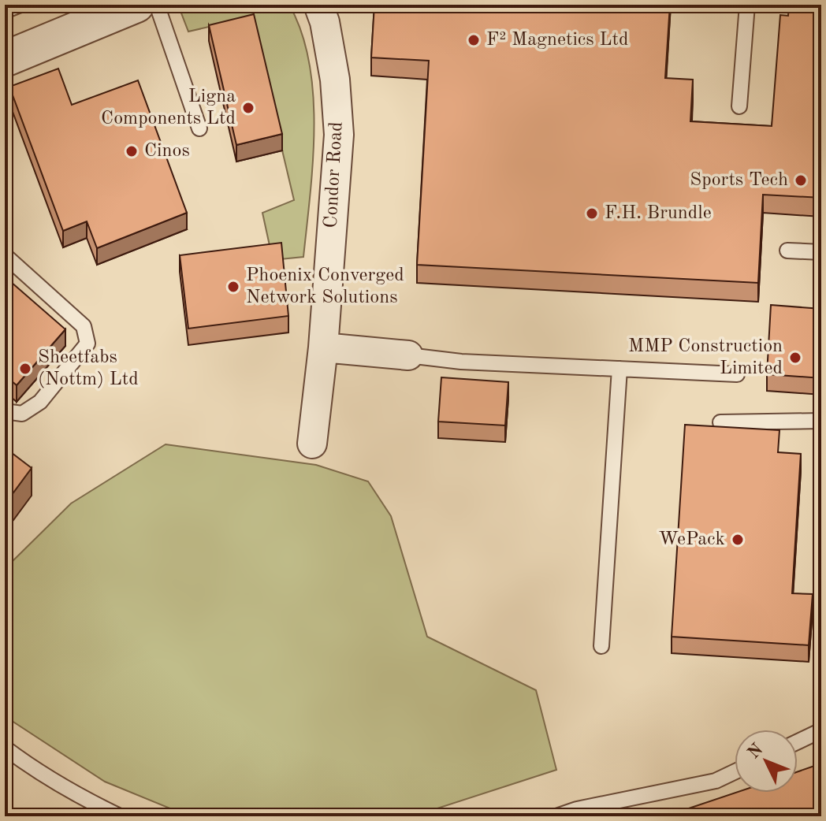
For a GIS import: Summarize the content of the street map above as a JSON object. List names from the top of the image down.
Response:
{
  "streets": {
    "street": ["Condor Road"]
  },
  "places": [
    "F² Magnetics Ltd",
    "Ligna Components Ltd",
    "Cinos",
    "Sports Tech",
    "F.H. Brundle",
    "Phoenix Converged Network Solutions",
    "MMP Construction Limited",
    "Sheetfabs (Nottm) Ltd",
    "WePack"
  ],
  "north": "top left"
}
